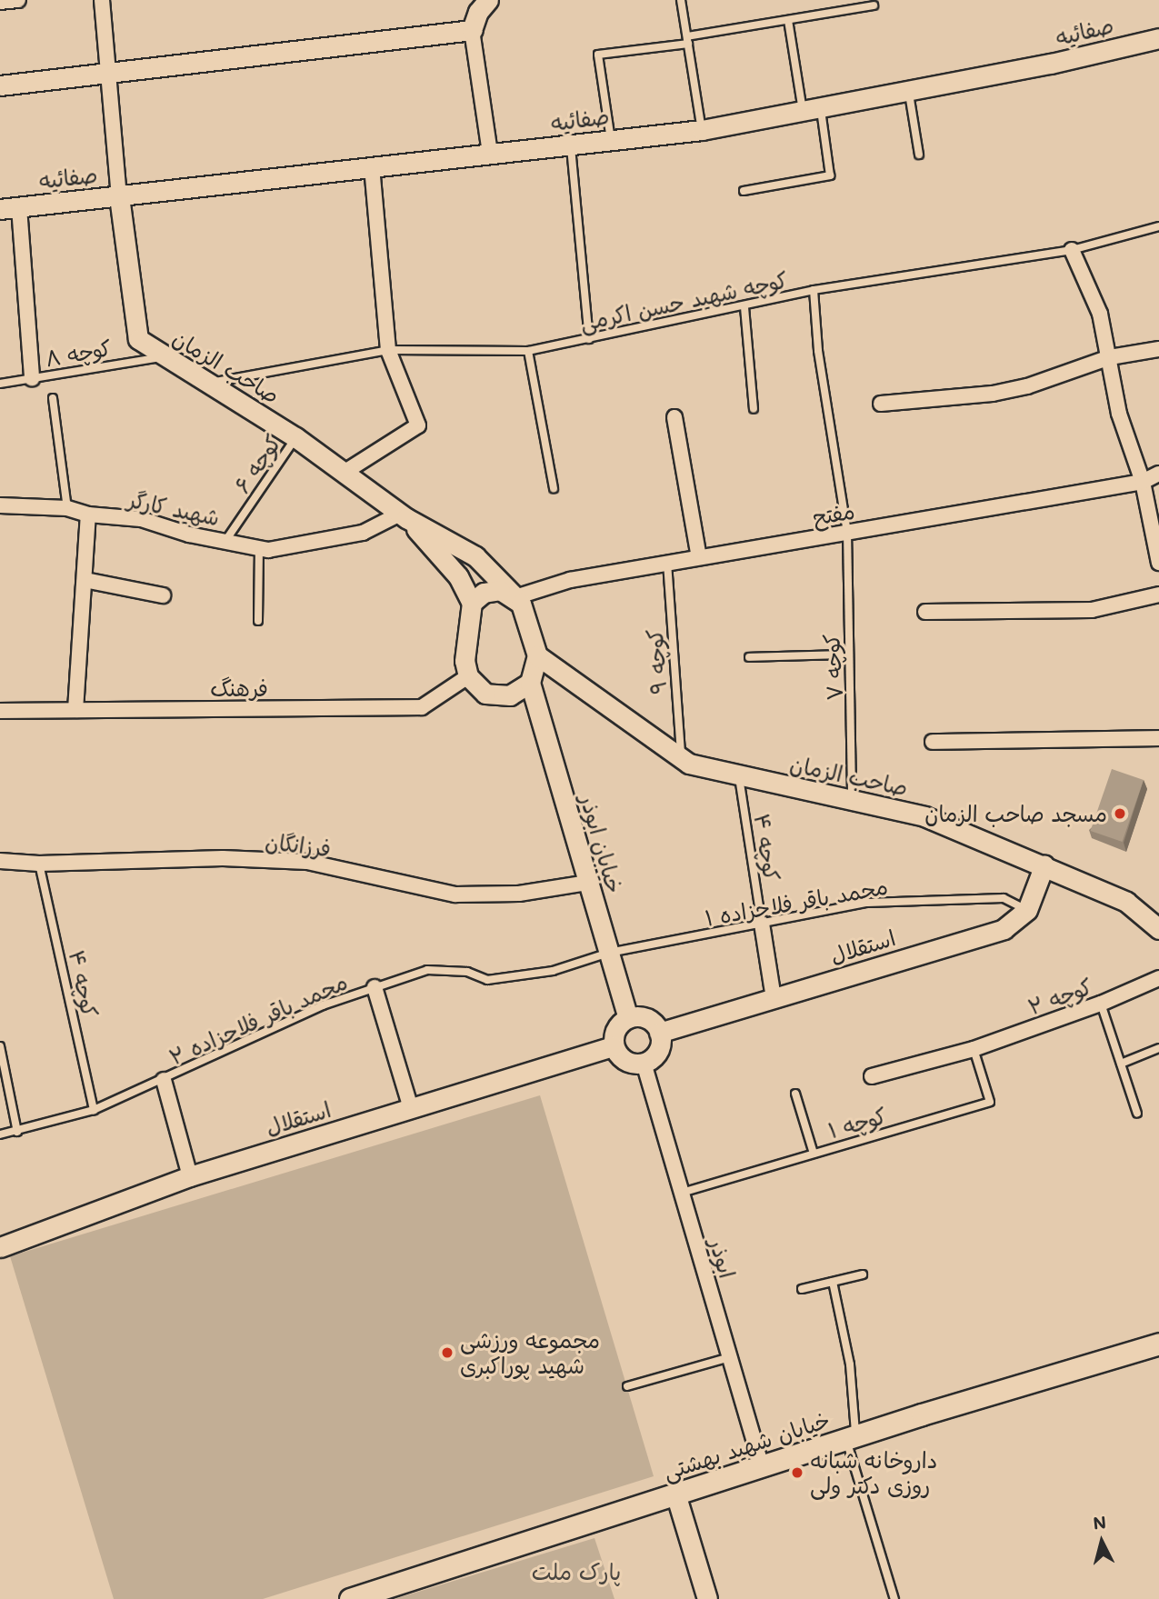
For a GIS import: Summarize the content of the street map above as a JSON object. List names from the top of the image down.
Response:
{
  "streets": {
    "main road": ["خیابان شهید بهشتی"],
    "street": [
      "صفائیه",
      "صاحب الزمان",
      "شهید کارگر",
      "مفتح",
      "فرهنگ",
      "خیابان ابوذر",
      "فرزانگان",
      "استقلال",
      "کوچه ۲",
      "ابوذر"
    ],
    "lane": [
      "کوچه شهید حسن اکرمی",
      "کوچه ۸",
      "کوچه ۶",
      "کوچه ۹",
      "کوچه ۷",
      "کوچه ۴",
      "محمد باقر فلاحزاده ۱",
      "محمد باقر فلاحزاده ۲",
      "کوچه ۱"
    ]
  },
  "crossings": [
    ["صفائیه", "صاحب الزمان"],
    ["کوچه شهید حسن اکرمی", "صاحب الزمان"],
    ["کوچه شهید حسن اکرمی", "کوچه ۷"],
    ["کوچه ۸", "صاحب الزمان"],
    ["صاحب الزمان", "کوچه ۶"],
    ["صاحب الزمان", "شهید کارگر"],
    ["صاحب الزمان", "مفتح"],
    ["صاحب الزمان", "کوچه ۹"],
    ["صاحب الزمان", "کوچه ۷"],
    ["صاحب الزمان", "فرهنگ"],
    ["صاحب الزمان", "خیابان ابوذر"],
    ["صاحب الزمان", "کوچه ۴"],
    ["کوچه ۶", "شهید کارگر"],
    ["مفتح", "کوچه ۹"],
    ["مفتح", "کوچه ۷"],
    ["مفتح", "فرهنگ"],
    ["مفتح", "خیابان ابوذر"],
    ["فرهنگ", "خیابان ابوذر"],
    ["خیابان ابوذر", "فرزانگان"],
    ["خیابان ابوذر", "محمد باقر فلاحزاده ۱"],
    ["خیابان ابوذر", "استقلال"],
    ["خیابان ابوذر", "محمد باقر فلاحزاده ۲"],
    ["خیابان ابوذر", "ابوذر"],
    ["فرزانگان", "کوچه ۴"],
    ["کوچه ۴", "محمد باقر فلاحزاده ۱"],
    ["کوچه ۴", "محمد باقر فلاحزاده ۲"],
    ["محمد باقر فلاحزاده ۱", "استقلال"],
    ["محمد باقر فلاحزاده ۱", "محمد باقر فلاحزاده ۲"],
    ["استقلال", "ابوذر"],
    ["کوچه ۲", "کوچه ۱"],
    ["کوچه ۱", "ابوذر"],
    ["ابوذر", "خیابان شهید بهشتی"]
  ],
  "parks": ["پارک ملت"],
  "places": ["مسجد صاحب الزمان", "مجموعه ورزشی شهید پوراکبری", "داروخانه شبانه روزی دکتر ولی"],
  "north": "top"
}
